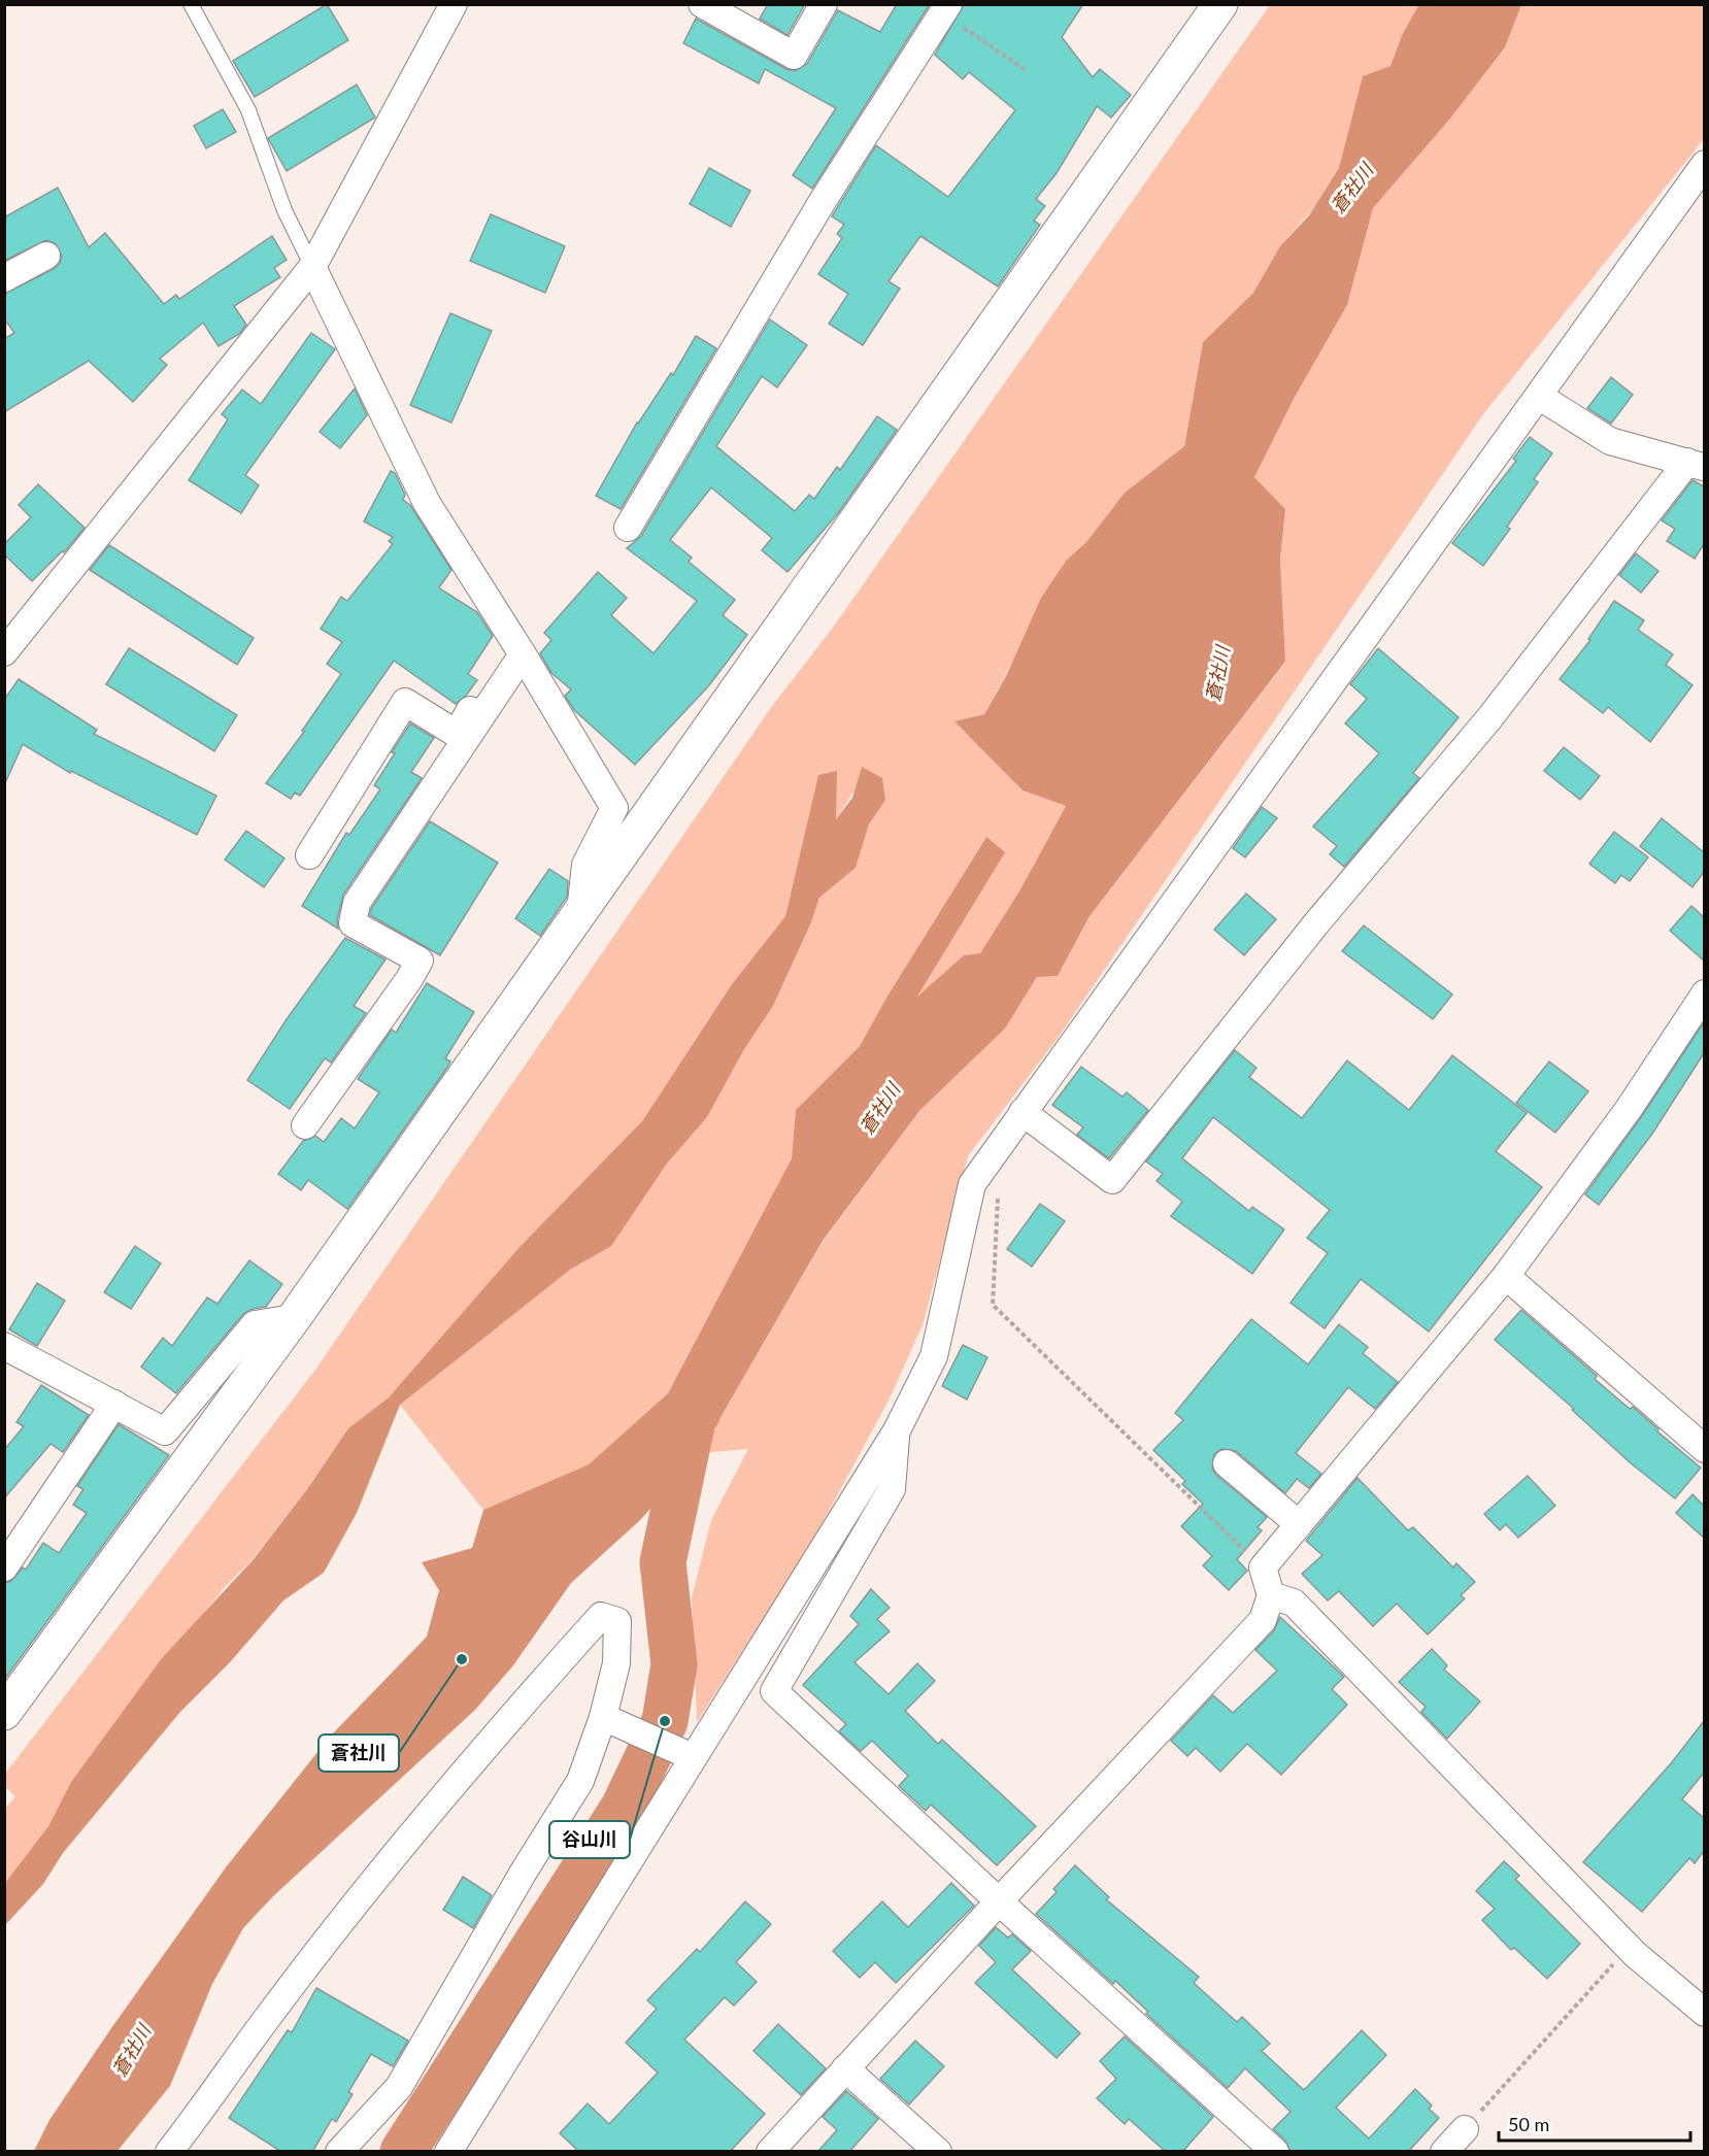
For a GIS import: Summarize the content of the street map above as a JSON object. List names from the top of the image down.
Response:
{
  "water": ["蒼社川"],
  "places": ["蒼社川", "谷山川"],
  "scale_bar": "50 m"
}
